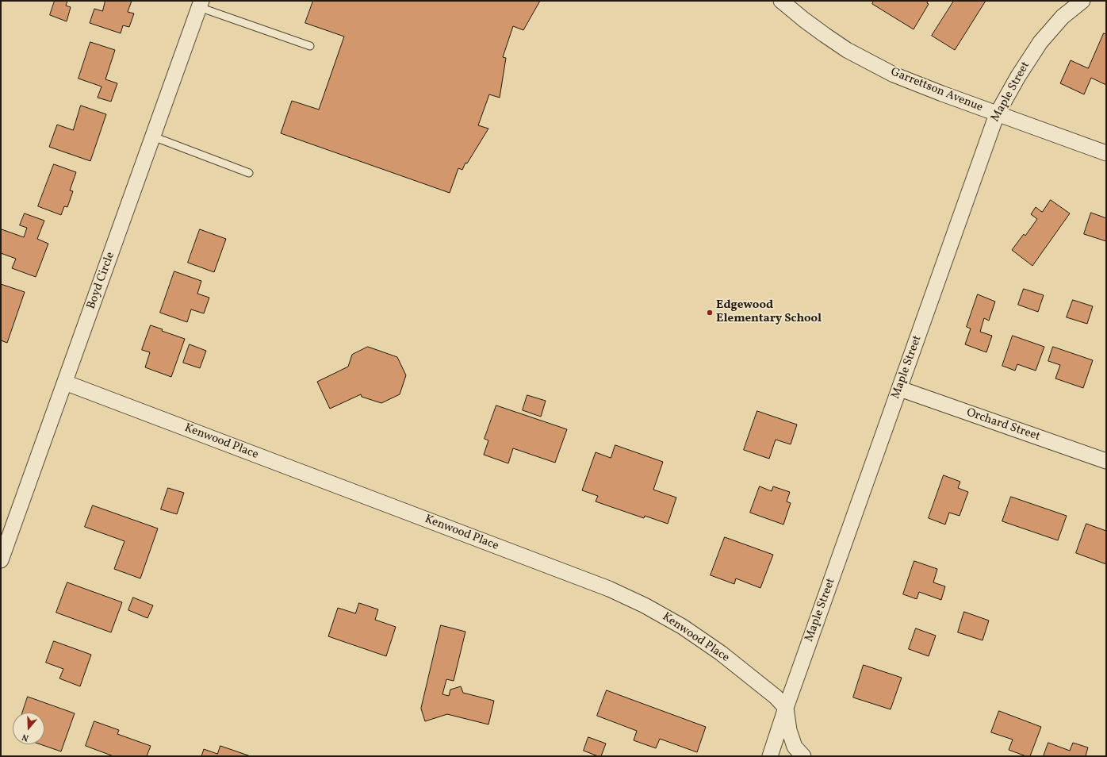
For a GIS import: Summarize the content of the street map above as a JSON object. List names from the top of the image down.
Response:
{
  "streets": {
    "street": [
      "Garrettson Avenue",
      "Maple Street",
      "Boyd Circle",
      "Orchard Street",
      "Kenwood Place"
    ]
  },
  "crossings": [
    ["Garrettson Avenue", "Maple Street"],
    ["Maple Street", "Orchard Street"],
    ["Maple Street", "Kenwood Place"],
    ["Boyd Circle", "Kenwood Place"]
  ],
  "places": ["Edgewood Elementary School"],
  "north": "bottom"
}
